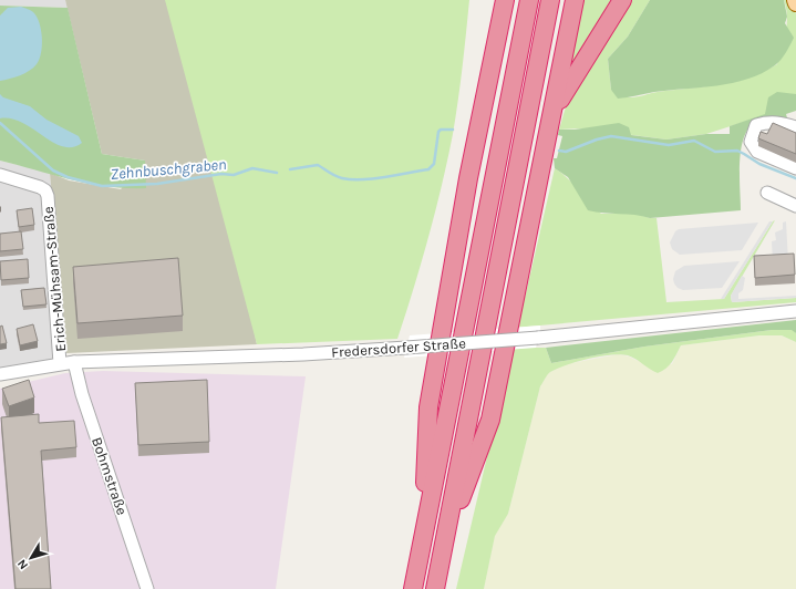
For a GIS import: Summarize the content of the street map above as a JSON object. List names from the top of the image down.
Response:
{
  "streets": {
    "street": ["Erich-Mühsam-Straße", "Fredersdorfer Straße", "Bohmstraße"]
  },
  "crossings": [
    ["Erich-Mühsam-Straße", "Fredersdorfer Straße"],
    ["Fredersdorfer Straße", "Bohmstraße"]
  ],
  "water": ["Zehnbuschgraben"],
  "north": "bottom left"
}
